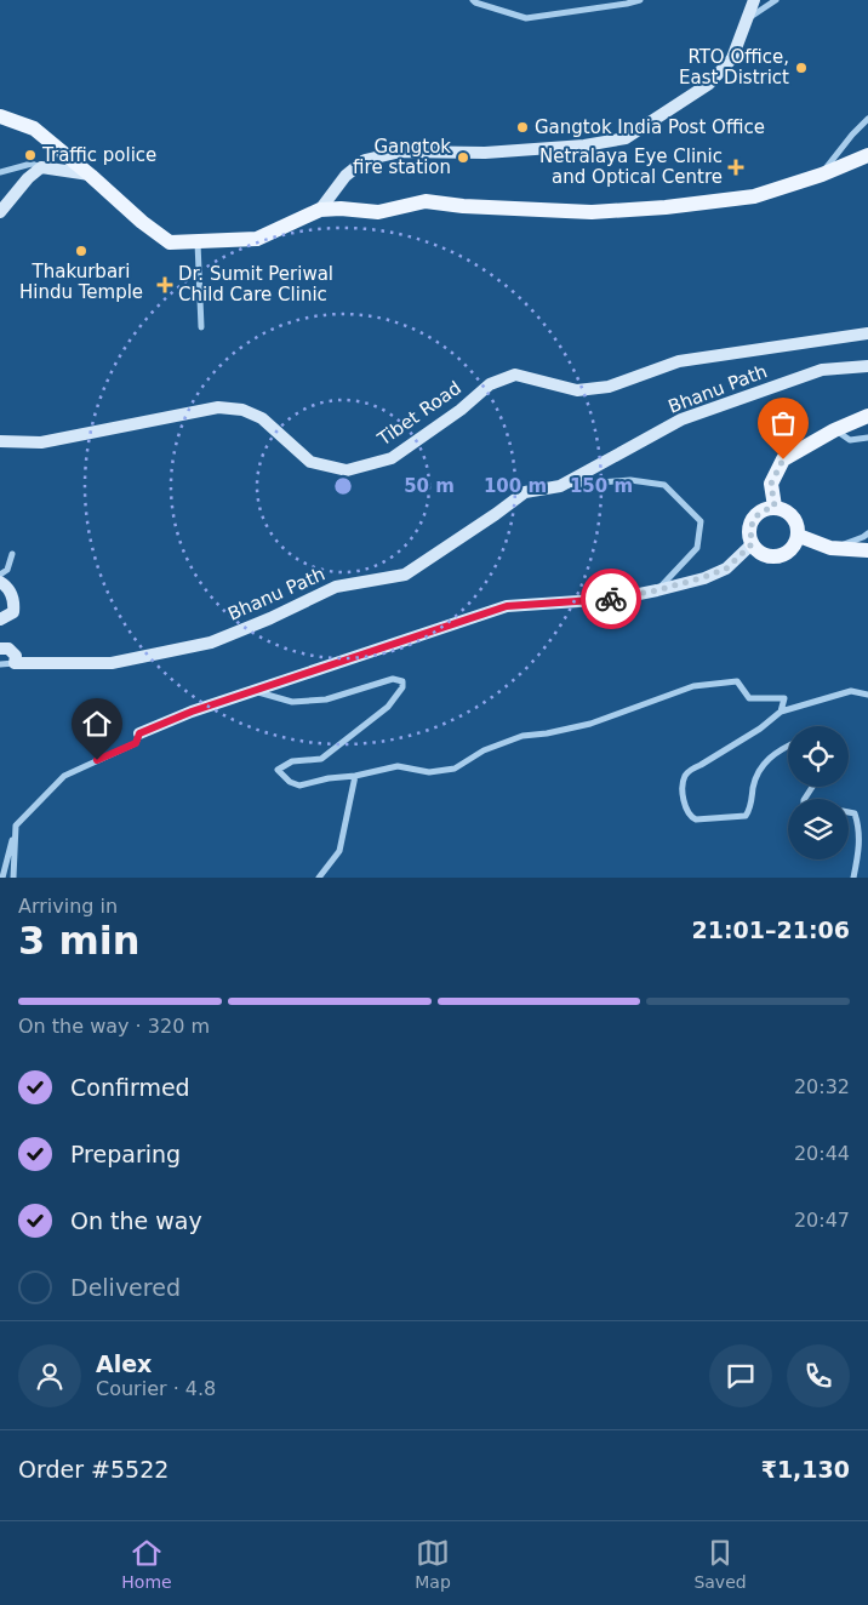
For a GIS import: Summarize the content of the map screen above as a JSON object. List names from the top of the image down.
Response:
{
  "streets": {
    "street": ["Bhanu Path", "Tibet Road"]
  },
  "places": {
    "other": [
      "RTO Office, East District",
      "Gangtok India Post Office",
      "Traffic police",
      "Gangtok fire station",
      "Thakurbari Hindu Temple"
    ],
    "health": ["Netralaya Eye Clinic and Optical Centre", "Dr. Sumit Periwal Child Care Clinic"]
  },
  "page": {
    "heading": ["3 min", "Arriving in", "21:01–21:06"],
    "panel": [
      "Alex",
      "Courier · 4.8",
      "Order #5522",
      "₹1,130"
    ],
    "bar": "On the way · 320 m",
    "list": [
      ["Confirmed", "20:32"],
      ["Preparing", "20:44"],
      ["On the way", "20:47"],
      "Delivered"
    ],
    "tabs": ["Home", "Map", "Saved"]
  },
  "rings": ["50 m", "100 m", "150 m"]
}
